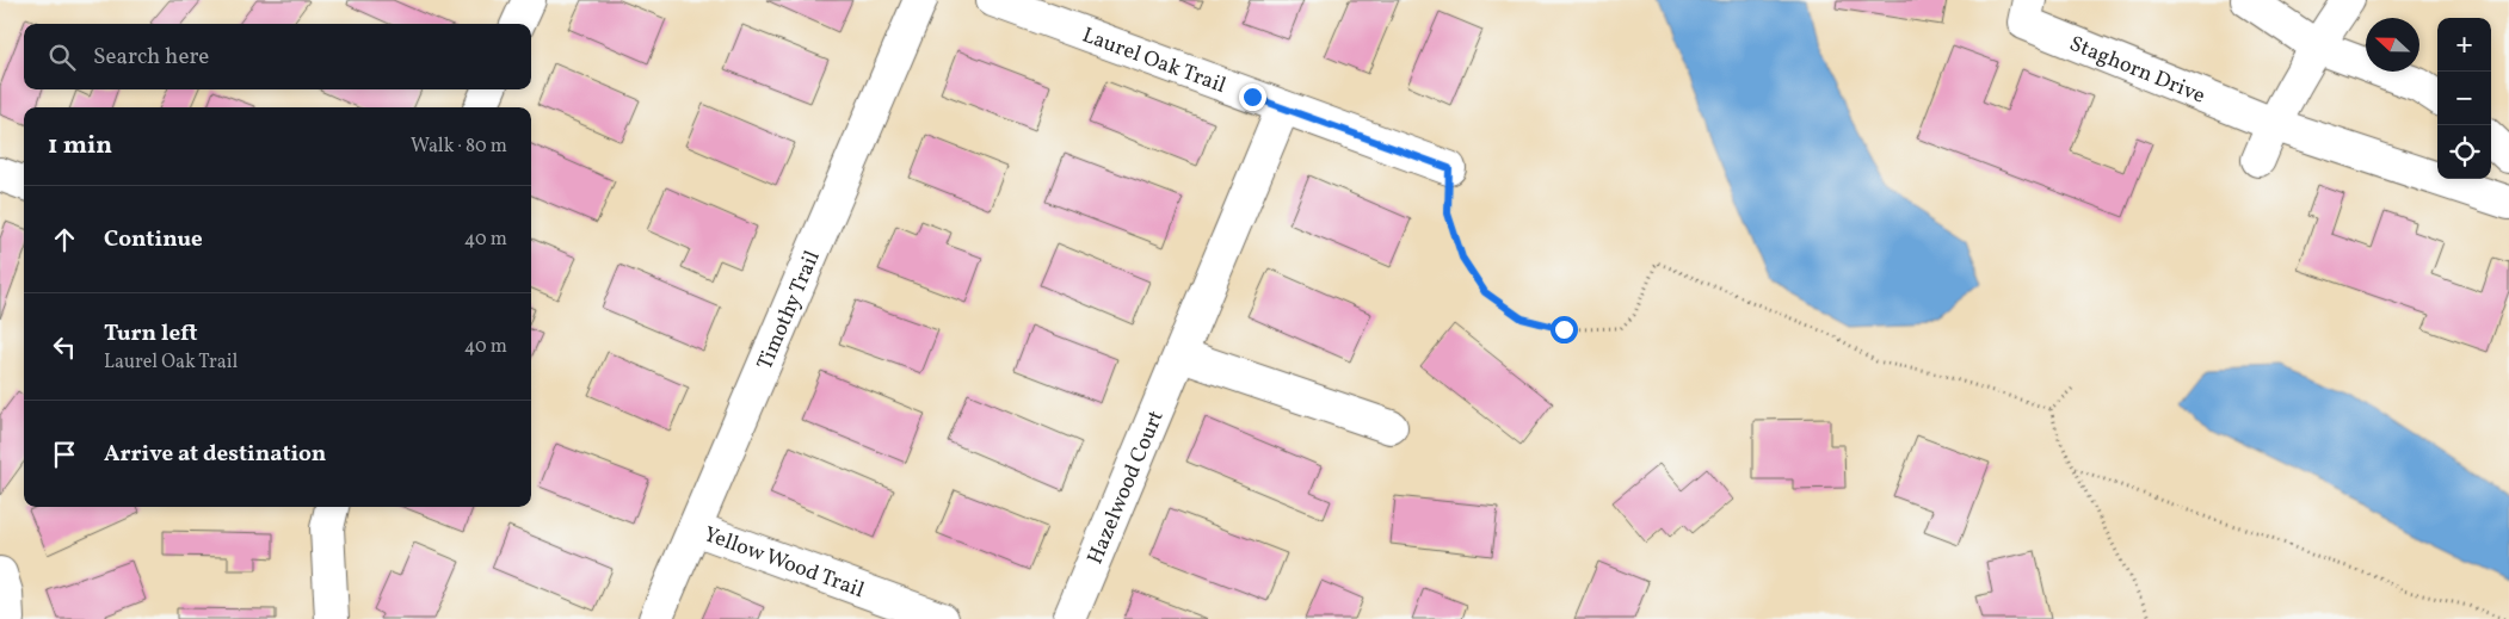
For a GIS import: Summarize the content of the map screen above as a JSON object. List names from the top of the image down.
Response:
{
  "streets": {
    "street": [
      "Laurel Oak Trail",
      "Staghorn Drive",
      "Timothy Trail",
      "Hazelwood Court",
      "Yellow Wood Trail"
    ]
  },
  "crossings": [
    ["Laurel Oak Trail", "Hazelwood Court"],
    ["Timothy Trail", "Yellow Wood Trail"]
  ],
  "north": "left",
  "page": {
    "map_buttons": ["+", "−"],
    "search": "Search here",
    "heading": ["1 min", "Walk · 80 m"],
    "list": [
      ["Continue", "40 m"],
      ["Turn left", "Laurel Oak Trail", "40 m"],
      "Arrive at destination"
    ]
  }
}
